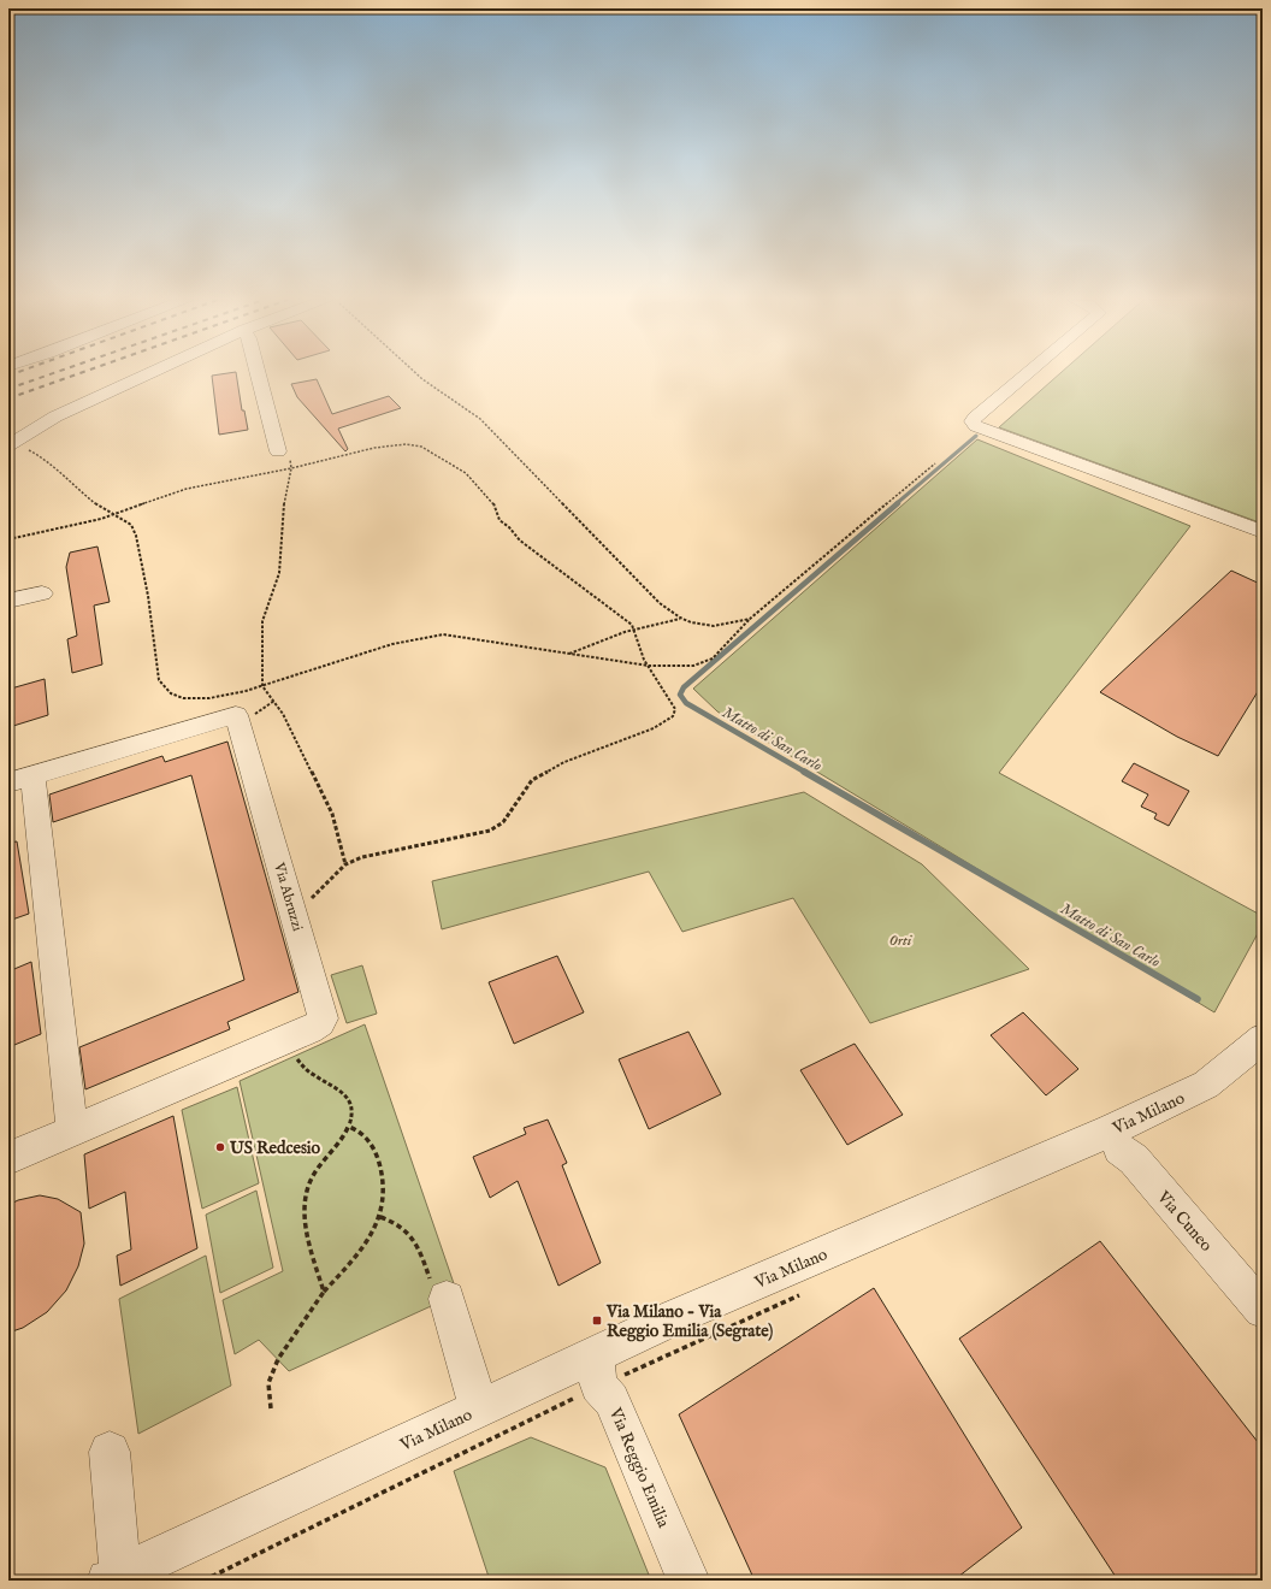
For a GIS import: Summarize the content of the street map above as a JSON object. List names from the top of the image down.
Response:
{
  "streets": {
    "street": [
      "Via Abruzzi",
      "Via Milano",
      "Via Cuneo",
      "Via Reggio Emilia"
    ]
  },
  "crossings": [
    ["Via Milano", "Via Cuneo"],
    ["Via Milano", "Via Reggio Emilia"]
  ],
  "water": ["Matto di San Carlo"],
  "parks": ["Orti"],
  "places": {
    "other": ["US Redcesio"],
    "transit": ["Via Milano - Via Reggio Emilia (Segrate)"]
  }
}
